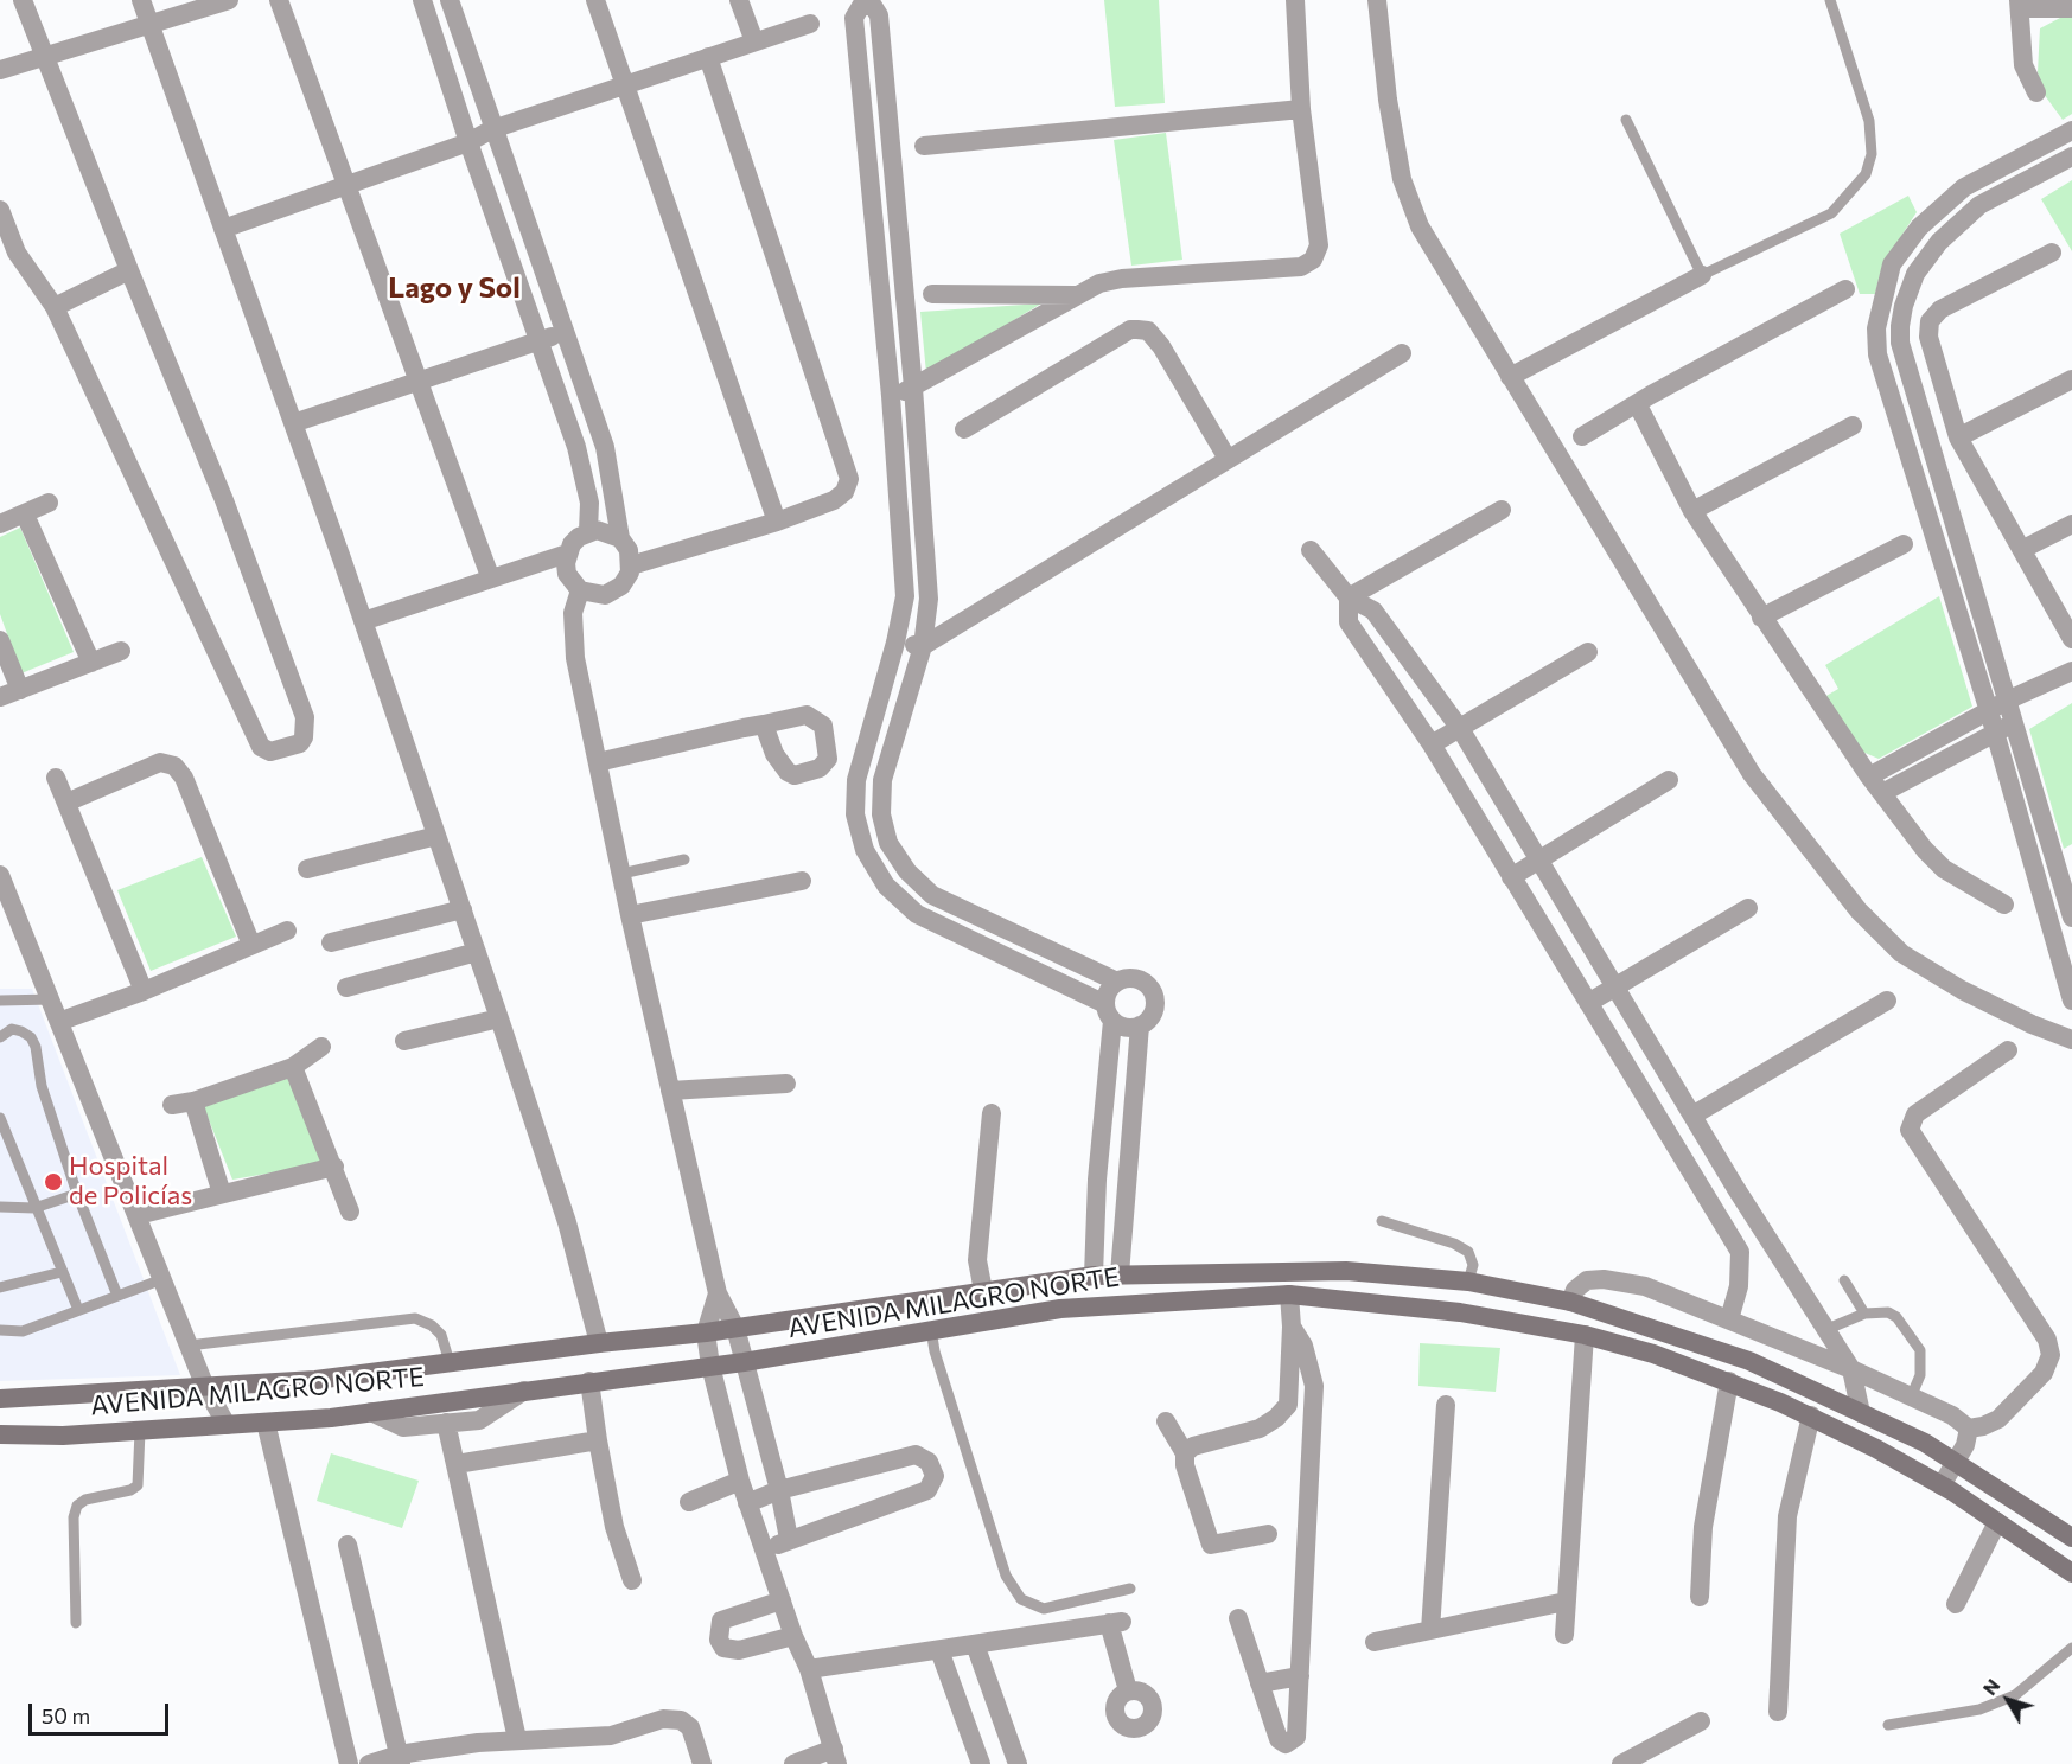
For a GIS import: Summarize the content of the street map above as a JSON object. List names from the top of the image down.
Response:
{
  "streets": {
    "main road": ["AVENIDA MILAGRO NORTE"]
  },
  "districts": ["Lago y Sol"],
  "places": ["Hospital de Policías"],
  "scale_bar": "50 m",
  "north": "top left"
}
